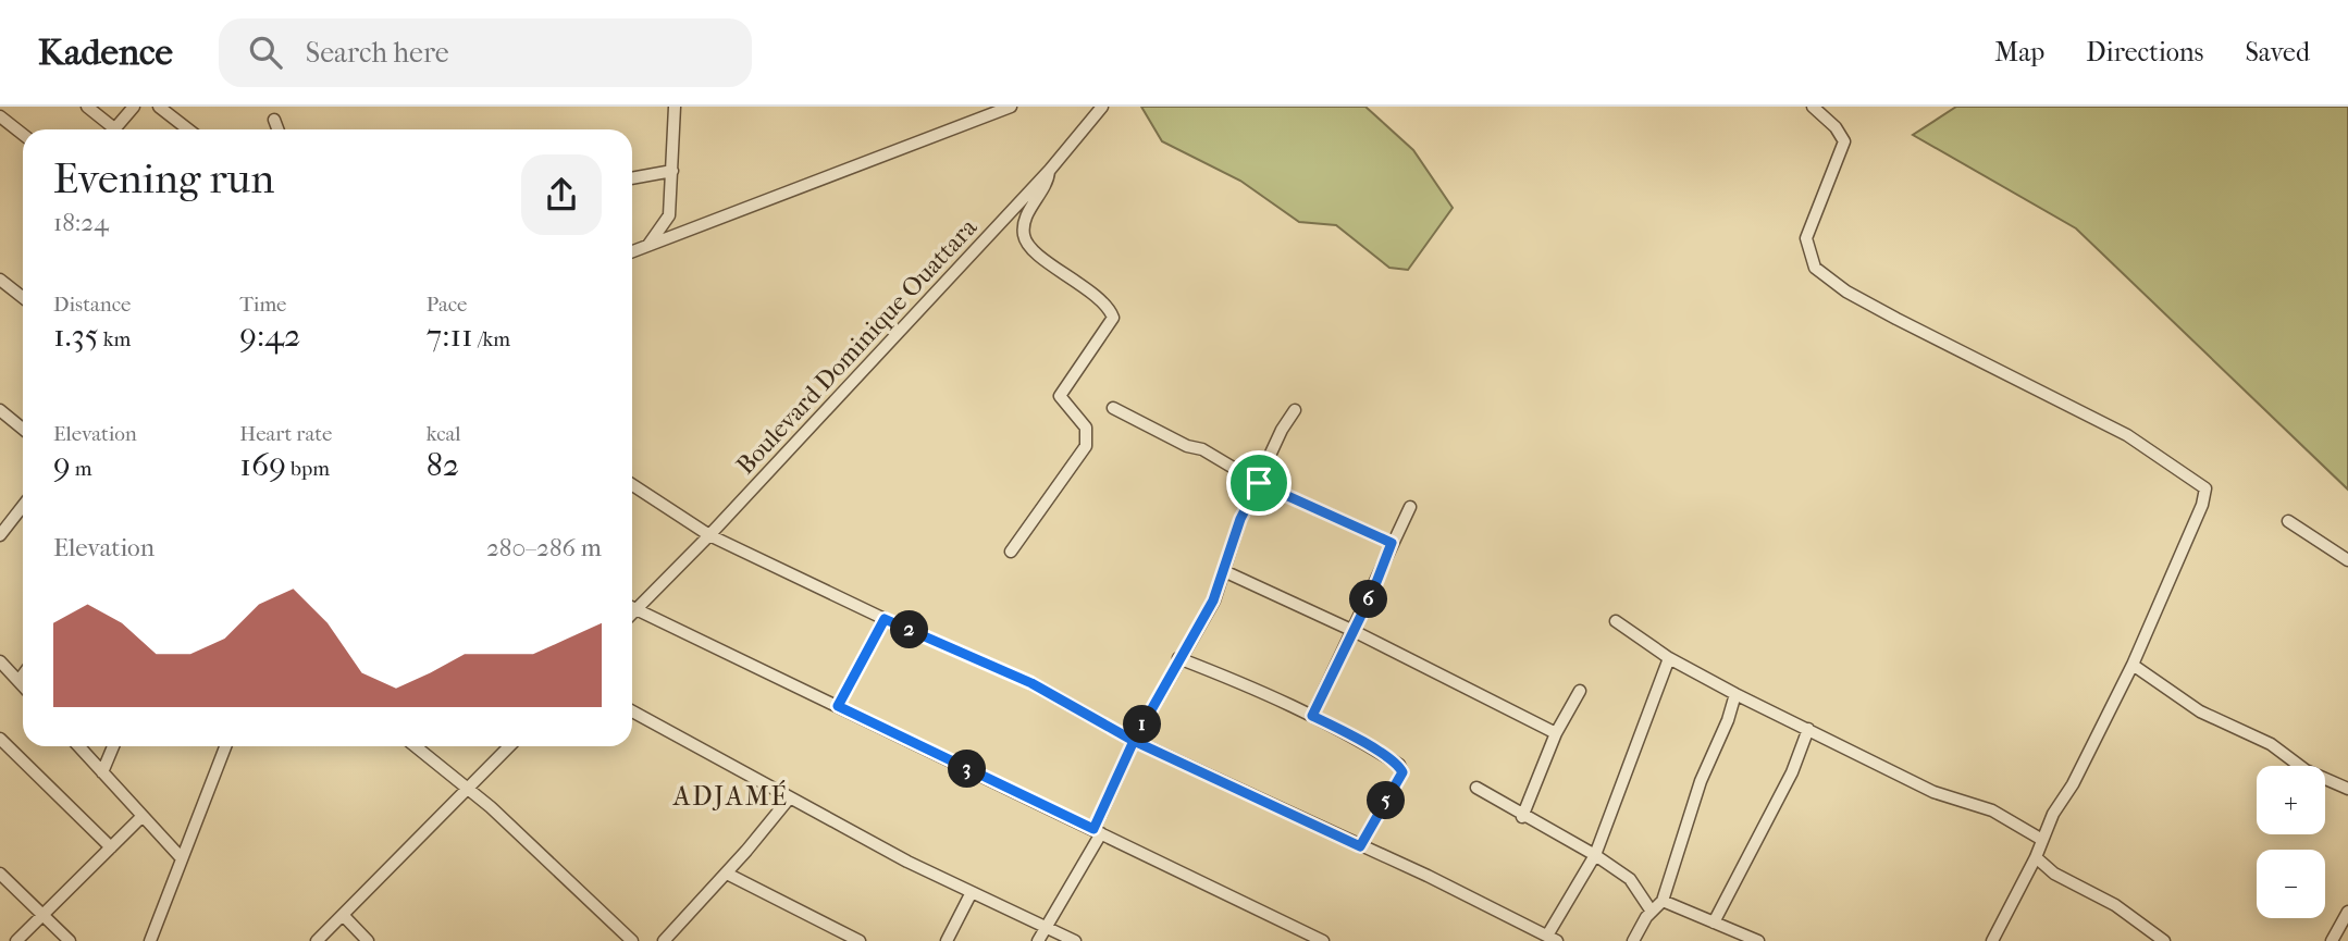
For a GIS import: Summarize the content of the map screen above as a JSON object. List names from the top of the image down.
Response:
{
  "streets": {
    "street": ["Boulevard Dominique Ouattara"]
  },
  "districts": ["ADJAMÉ"],
  "page": {
    "header": "Kadence",
    "search": "Search here",
    "nav": ["Map", "Directions", "Saved"],
    "heading": ["Evening run", "18:24"],
    "stats": [
      ["Distance", "1.35 km"],
      ["Time", "9:42"],
      ["Pace", "7:11 /km"],
      ["Elevation", "9 m"],
      ["Heart rate", "169 bpm"],
      ["kcal", "82"]
    ],
    "chart": ["Elevation", "280–286 m"],
    "pins": [
      "6",
      "2",
      "1",
      "3",
      "5"
    ],
    "map_buttons": ["+", "−"]
  }
}
